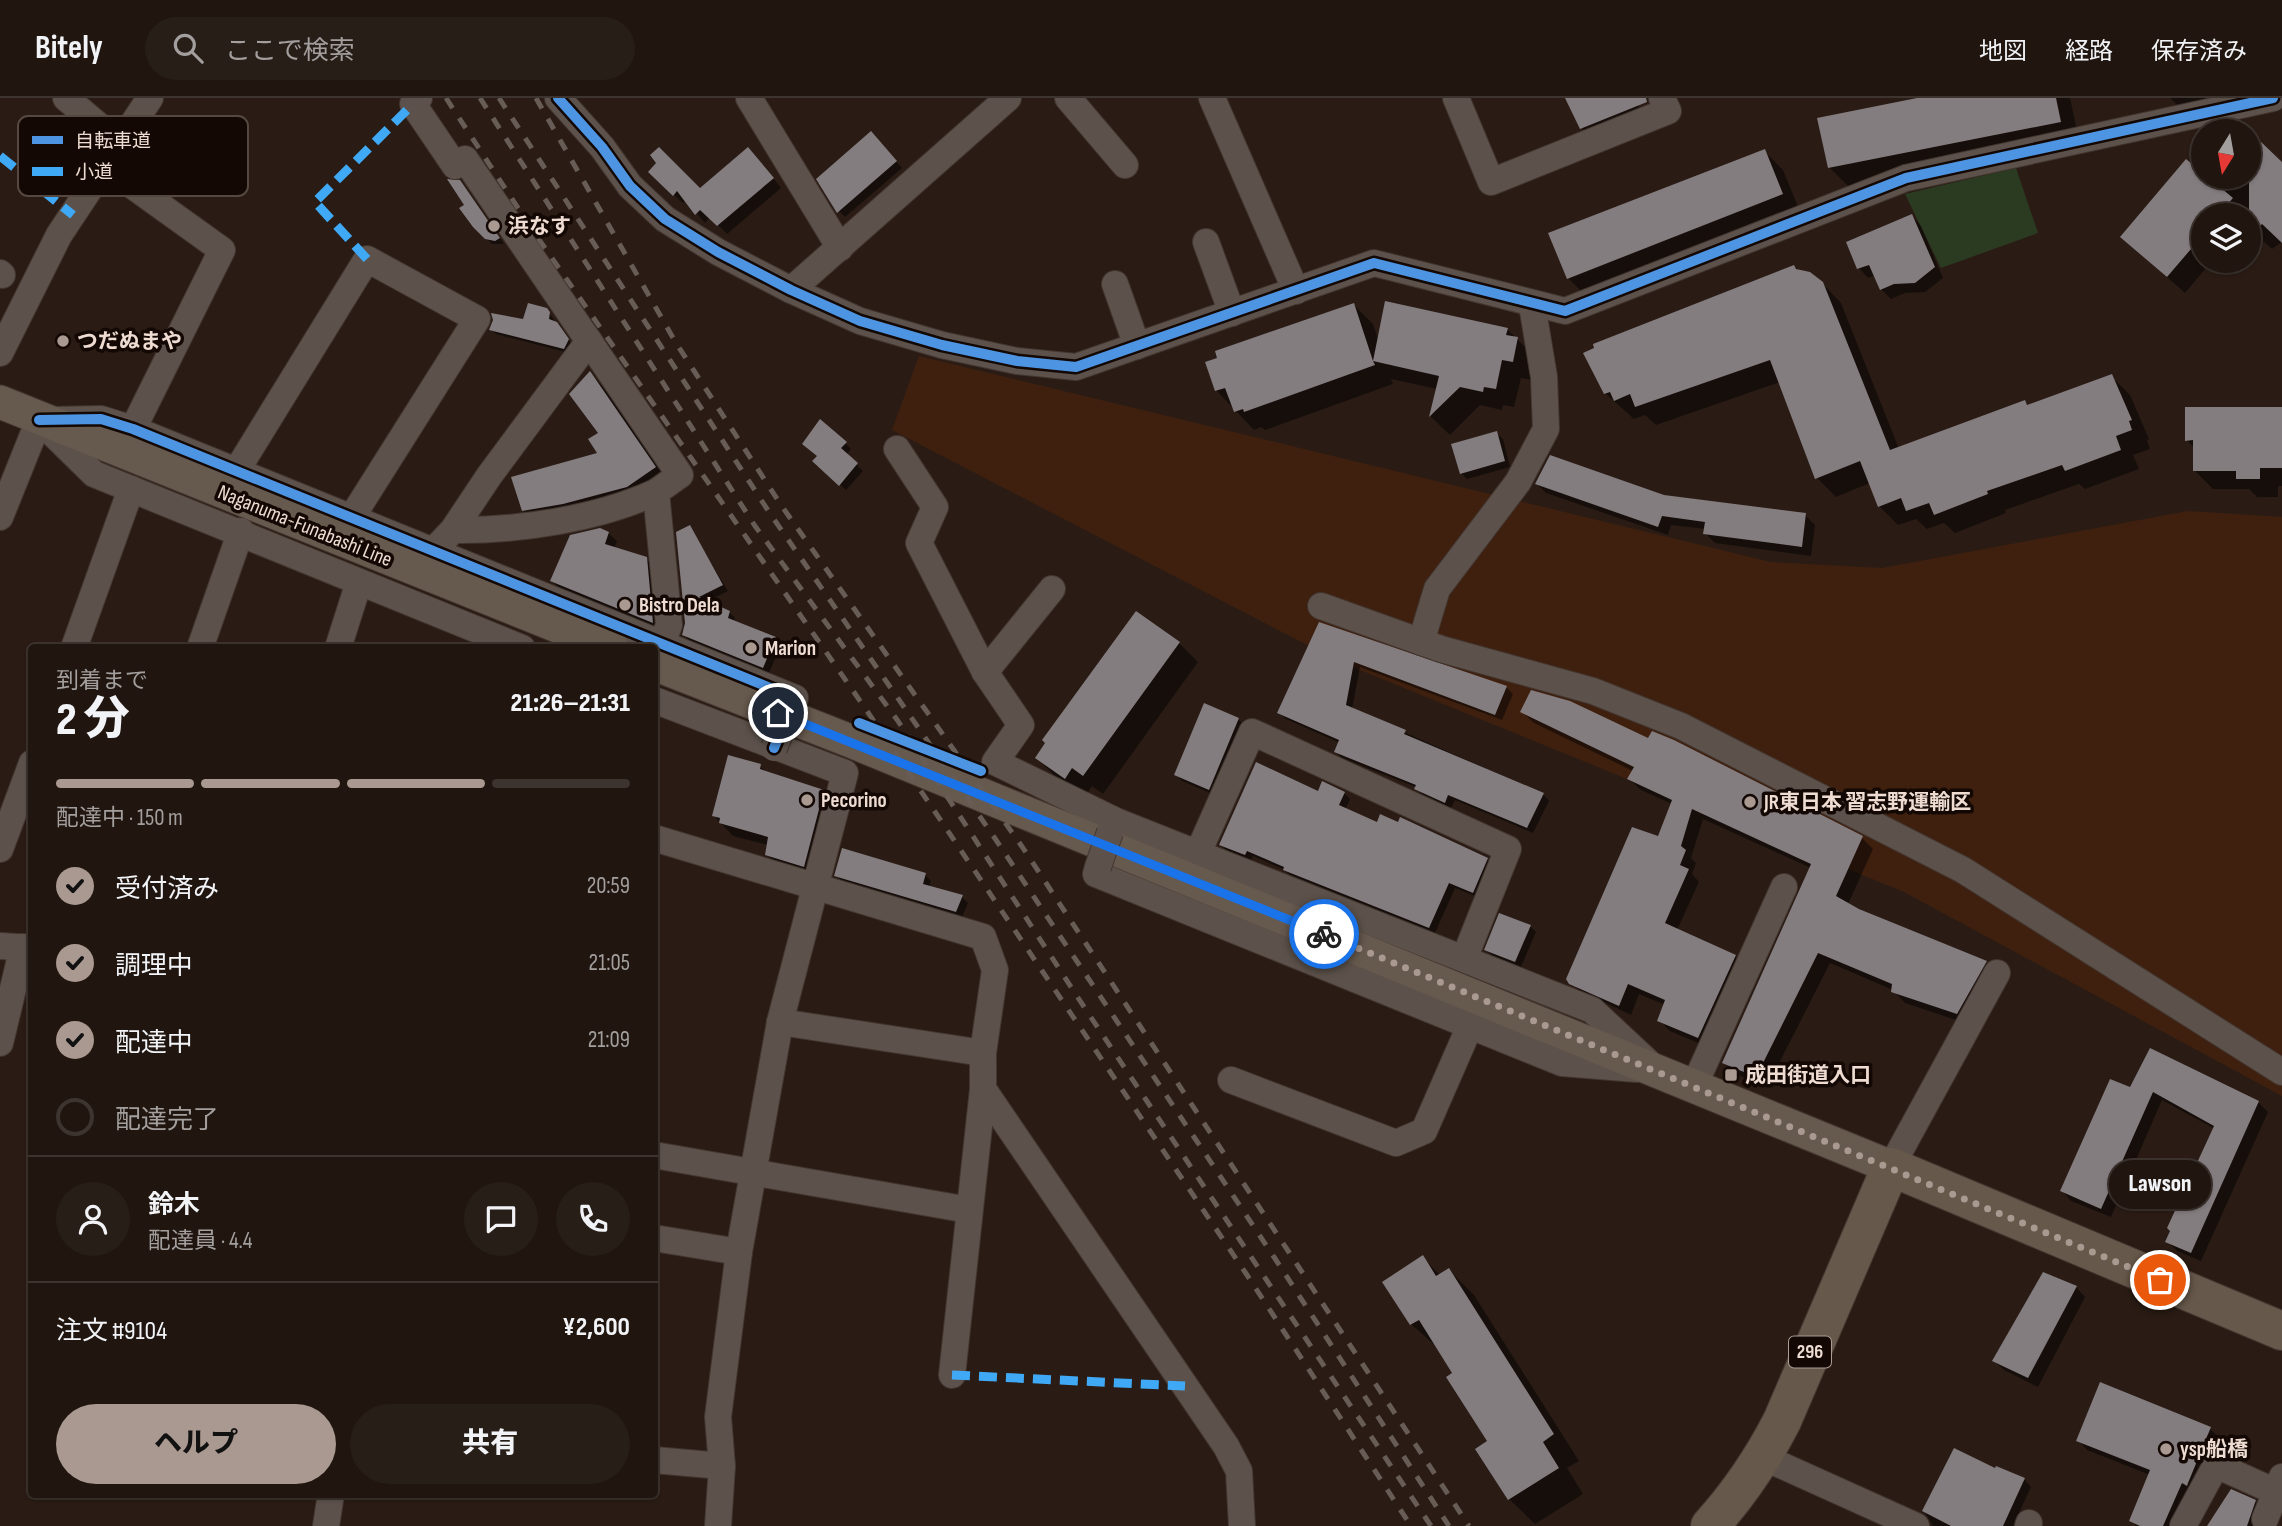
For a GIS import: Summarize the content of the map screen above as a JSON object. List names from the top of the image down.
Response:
{
  "streets": {
    "highway": ["296"],
    "main road": ["Naganuma-Funabashi Line"]
  },
  "places": {
    "other": [
      "浜なす",
      "つだぬまや",
      "Bistro Dela",
      "Marion",
      "Pecorino",
      "JR東日本 習志野運輸区",
      "Lawson",
      "ysp船橋"
    ],
    "transit": ["成田街道入口"]
  },
  "legend": ["自転車道", "小道"],
  "north": "bottom",
  "page": {
    "header": "Bitely",
    "search": "ここで検索",
    "nav": ["地図", "経路", "保存済み"],
    "heading": ["2 分", "到着まで", "21:26–21:31"],
    "panel": [
      "鈴木",
      "配達員 · 4.4",
      "注文 #9104",
      "¥2,600"
    ],
    "bar": "配達中 · 150 m",
    "list": [
      ["受付済み", "20:59"],
      ["調理中", "21:05"],
      ["配達中", "21:09"],
      "配達完了"
    ],
    "bubble": "Lawson",
    "buttons": ["ヘルプ", "共有"]
  }
}
